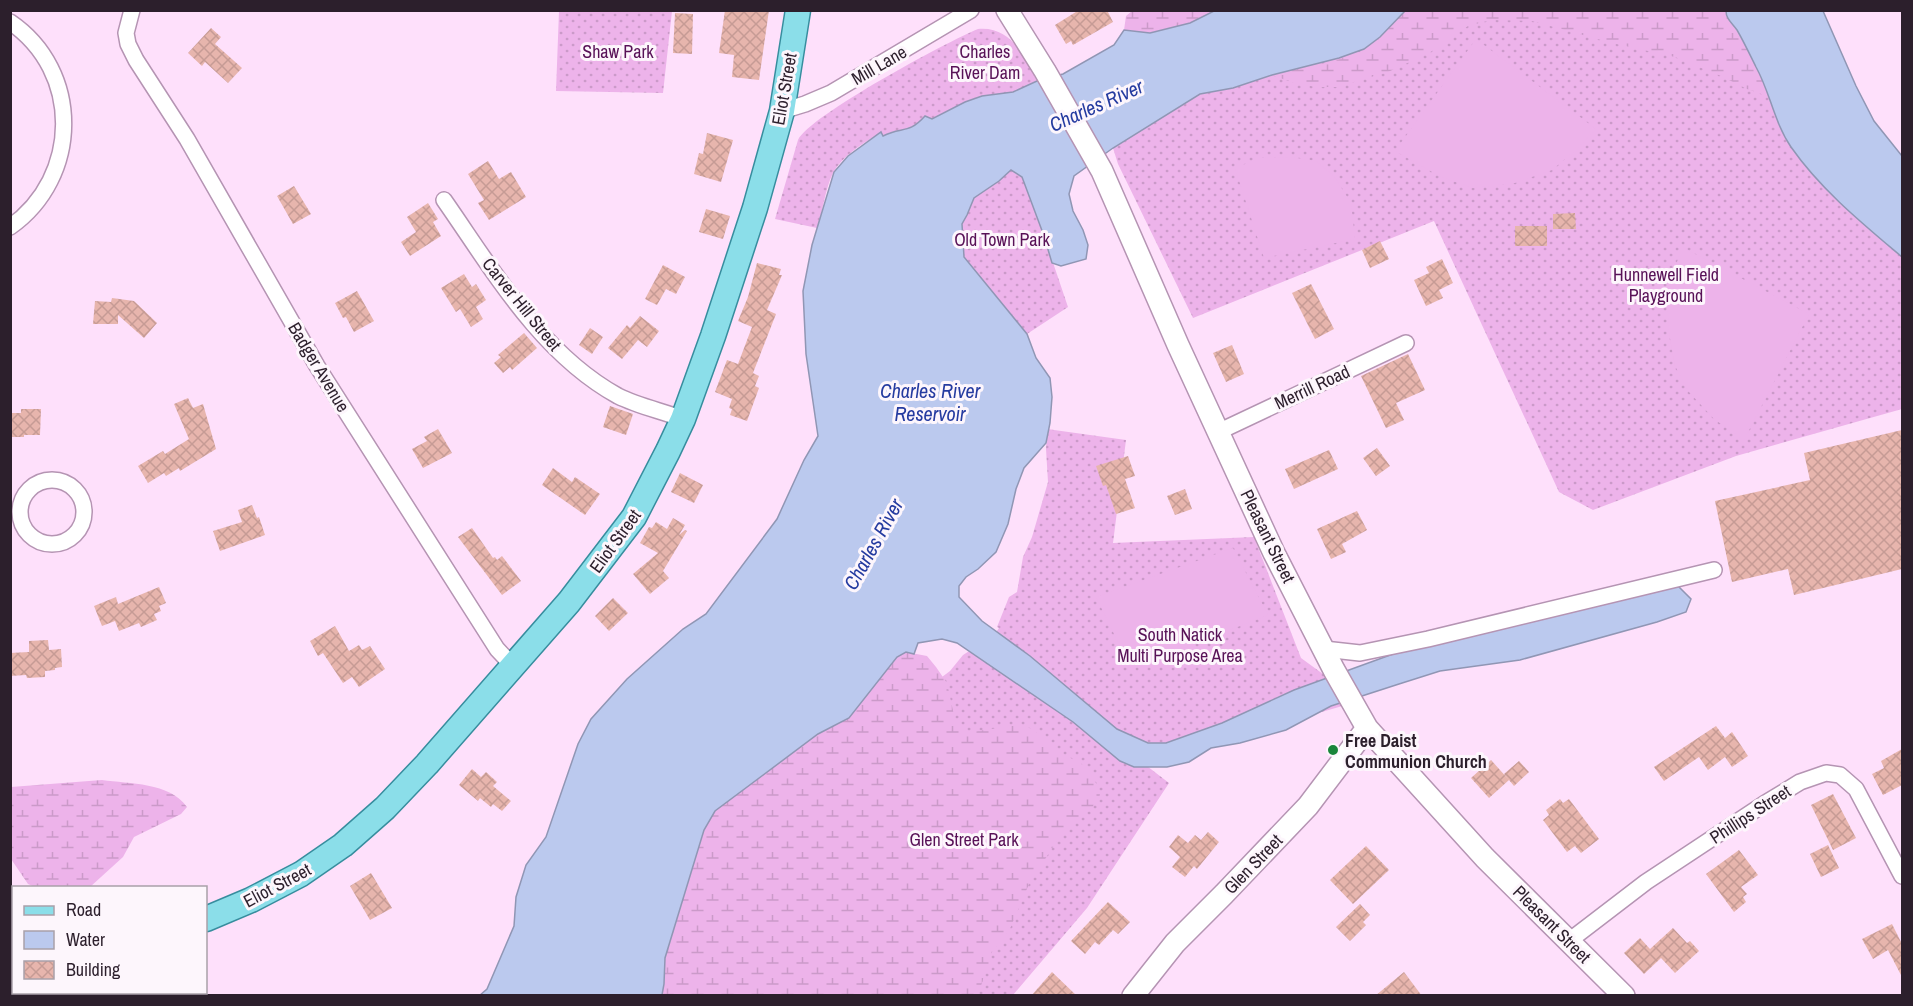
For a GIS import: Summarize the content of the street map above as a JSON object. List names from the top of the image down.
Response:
{
  "streets": {
    "main road": ["Eliot Street", "Pleasant Street", "Glen Street"],
    "street": [
      "Mill Lane",
      "Carver Hill Street",
      "Badger Avenue",
      "Merrill Road",
      "Phillips Street"
    ]
  },
  "crossings": [
    ["Mill Lane", "Eliot Street"],
    ["Eliot Street", "Carver Hill Street"],
    ["Eliot Street", "Badger Avenue"],
    ["Merrill Road", "Pleasant Street"],
    ["Pleasant Street", "Phillips Street"],
    ["Pleasant Street", "Glen Street"]
  ],
  "water": ["Charles River", "Charles River Reservoir"],
  "parks": [
    "Shaw Park",
    "Charles River Dam",
    "Old Town Park",
    "Hunnewell Field Playground",
    "South Natick Multi Purpose Area",
    "Glen Street Park"
  ],
  "places": ["Free Daist Communion Church"],
  "legend": ["Road", "Water", "Building"]
}
